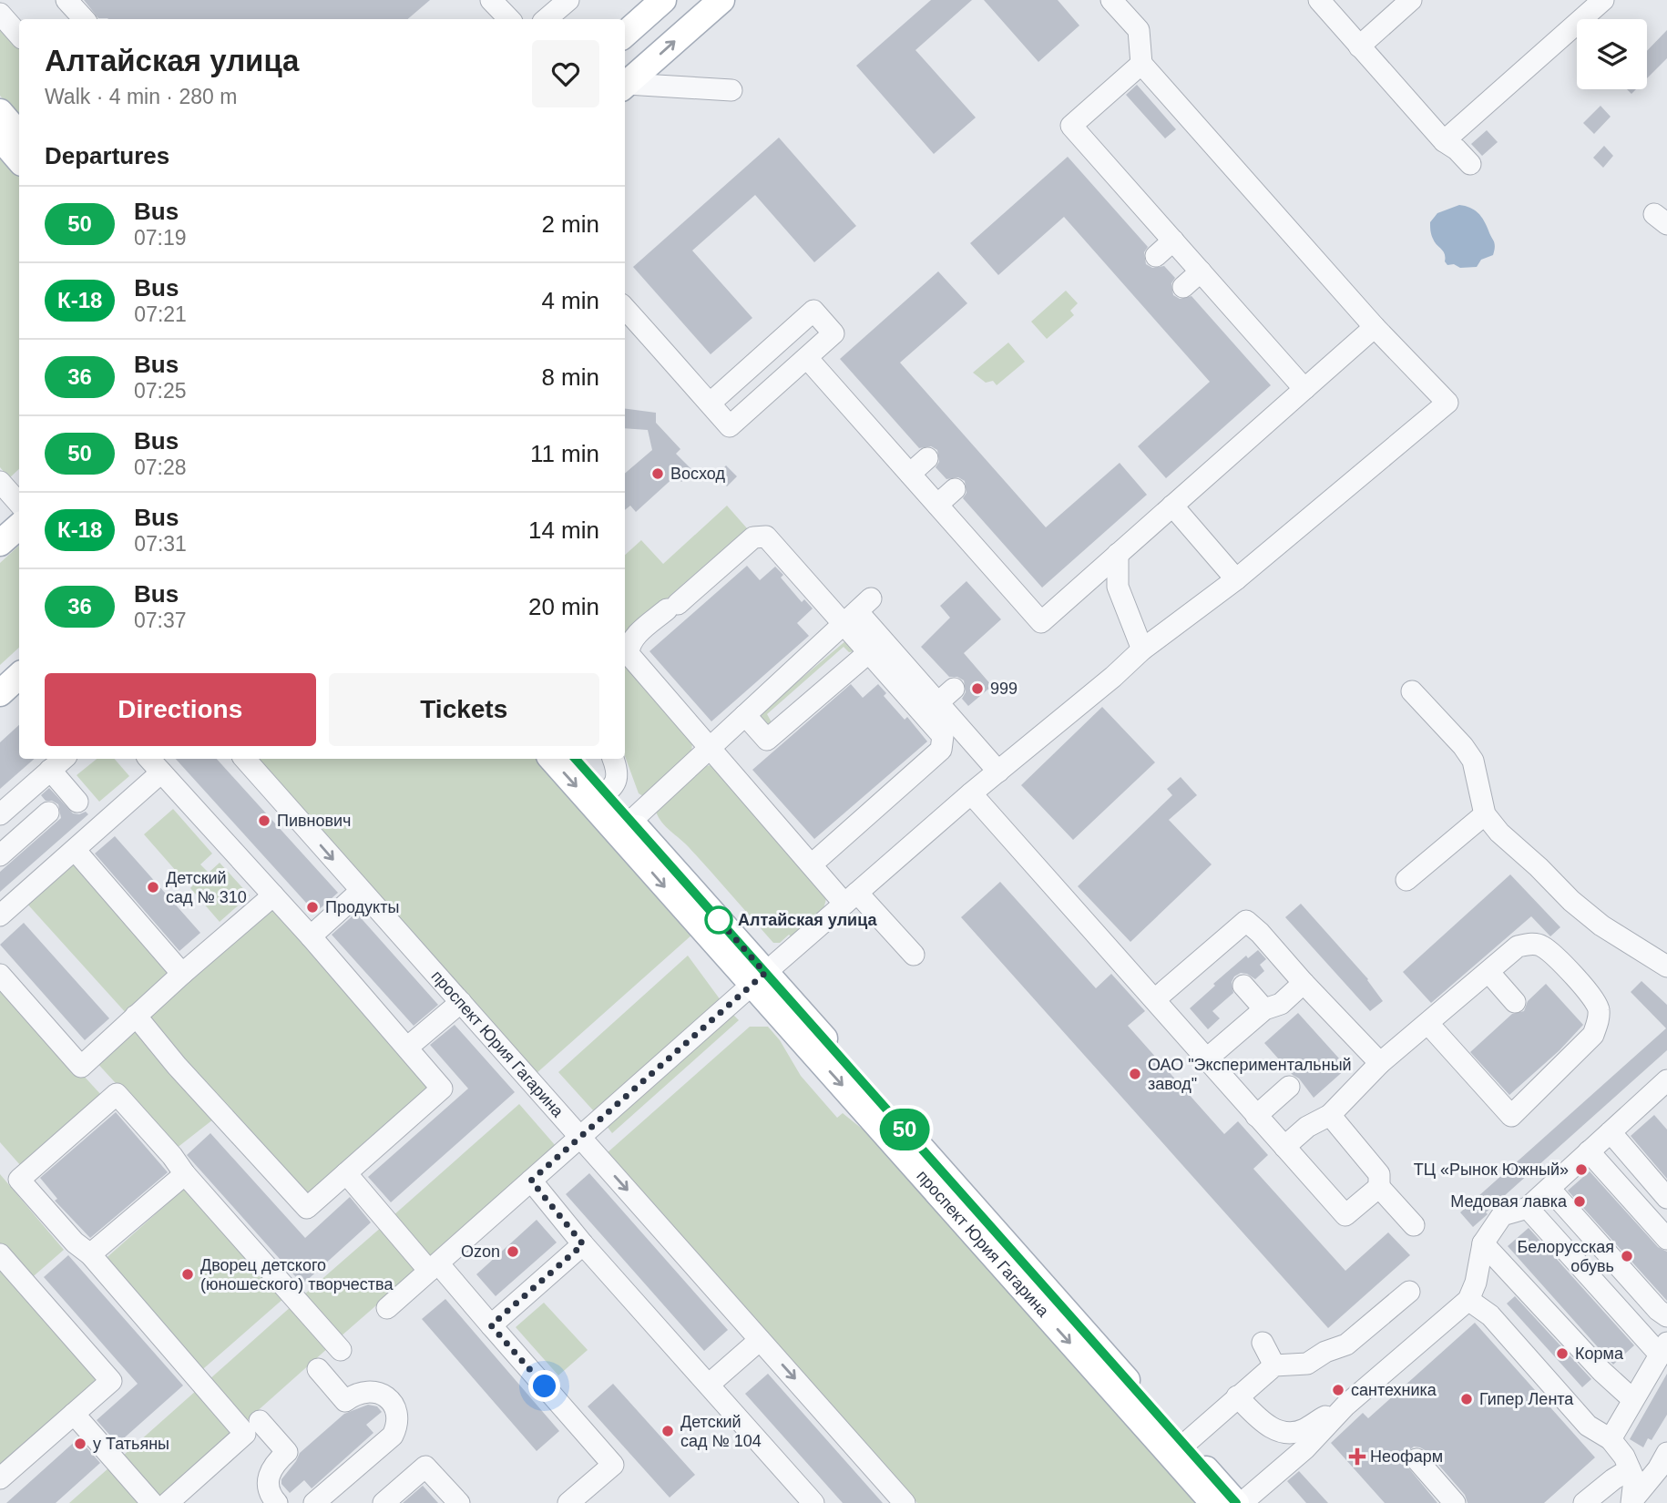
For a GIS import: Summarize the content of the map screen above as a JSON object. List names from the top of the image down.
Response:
{
  "streets": {
    "main road": ["проспект Юрия Гагарина"]
  },
  "places": {
    "other": [
      "Восход",
      "999",
      "Пивнович",
      "Детский сад № 310",
      "Продукты",
      "Алтайская улица",
      "ОАО \"Экспериментальный завод\"",
      "ТЦ «Рынок Южный»",
      "Медовая лавка",
      "Ozon",
      "Белорусская обувь",
      "Дворец детского (юношеского) творчества",
      "Корма",
      "сантехника",
      "Гипер Лента",
      "Детский сад № 104",
      "у Татьяны"
    ],
    "health": ["Неофарм"]
  },
  "lines": ["bus line 50"],
  "page": {
    "on_map": "50",
    "heading": [
      ["Алтайская улица", "Walk · 4 min · 280 m"],
      "Departures"
    ],
    "list": [
      {
        "mark": "50",
        "name": "Bus",
        "note": "07:19",
        "value": "2 min"
      },
      {
        "mark": "К-18",
        "name": "Bus",
        "note": "07:21",
        "value": "4 min"
      },
      {
        "mark": "36",
        "name": "Bus",
        "note": "07:25",
        "value": "8 min"
      },
      {
        "mark": "50",
        "name": "Bus",
        "note": "07:28",
        "value": "11 min"
      },
      {
        "mark": "К-18",
        "name": "Bus",
        "note": "07:31",
        "value": "14 min"
      },
      {
        "mark": "36",
        "name": "Bus",
        "note": "07:37",
        "value": "20 min"
      }
    ],
    "buttons": ["Directions", "Tickets"]
  }
}
